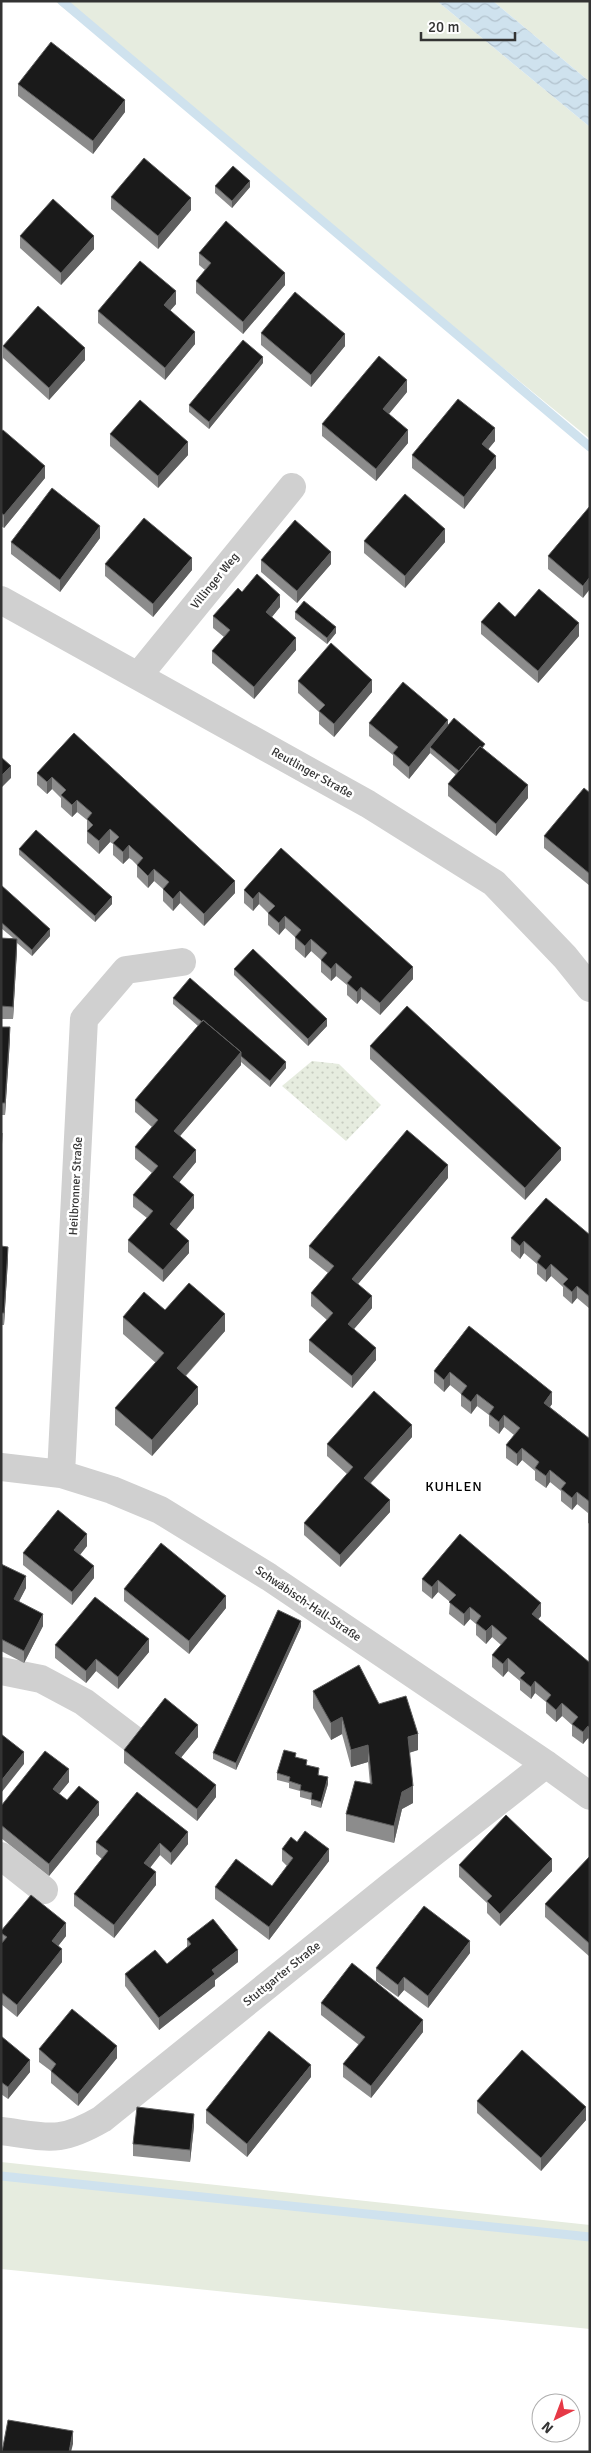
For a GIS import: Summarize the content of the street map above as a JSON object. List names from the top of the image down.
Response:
{
  "streets": {
    "street": [
      "Villinger Weg",
      "Reutlinger Straße",
      "Heilbronner Straße",
      "Schwäbisch-Hall-Straße",
      "Stuttgarter Straße"
    ]
  },
  "crossings": [
    ["Villinger Weg", "Reutlinger Straße"],
    ["Heilbronner Straße", "Schwäbisch-Hall-Straße"],
    ["Schwäbisch-Hall-Straße", "Stuttgarter Straße"]
  ],
  "districts": ["KUHLEN"],
  "scale_bar": "20 m",
  "north": "bottom left"
}
